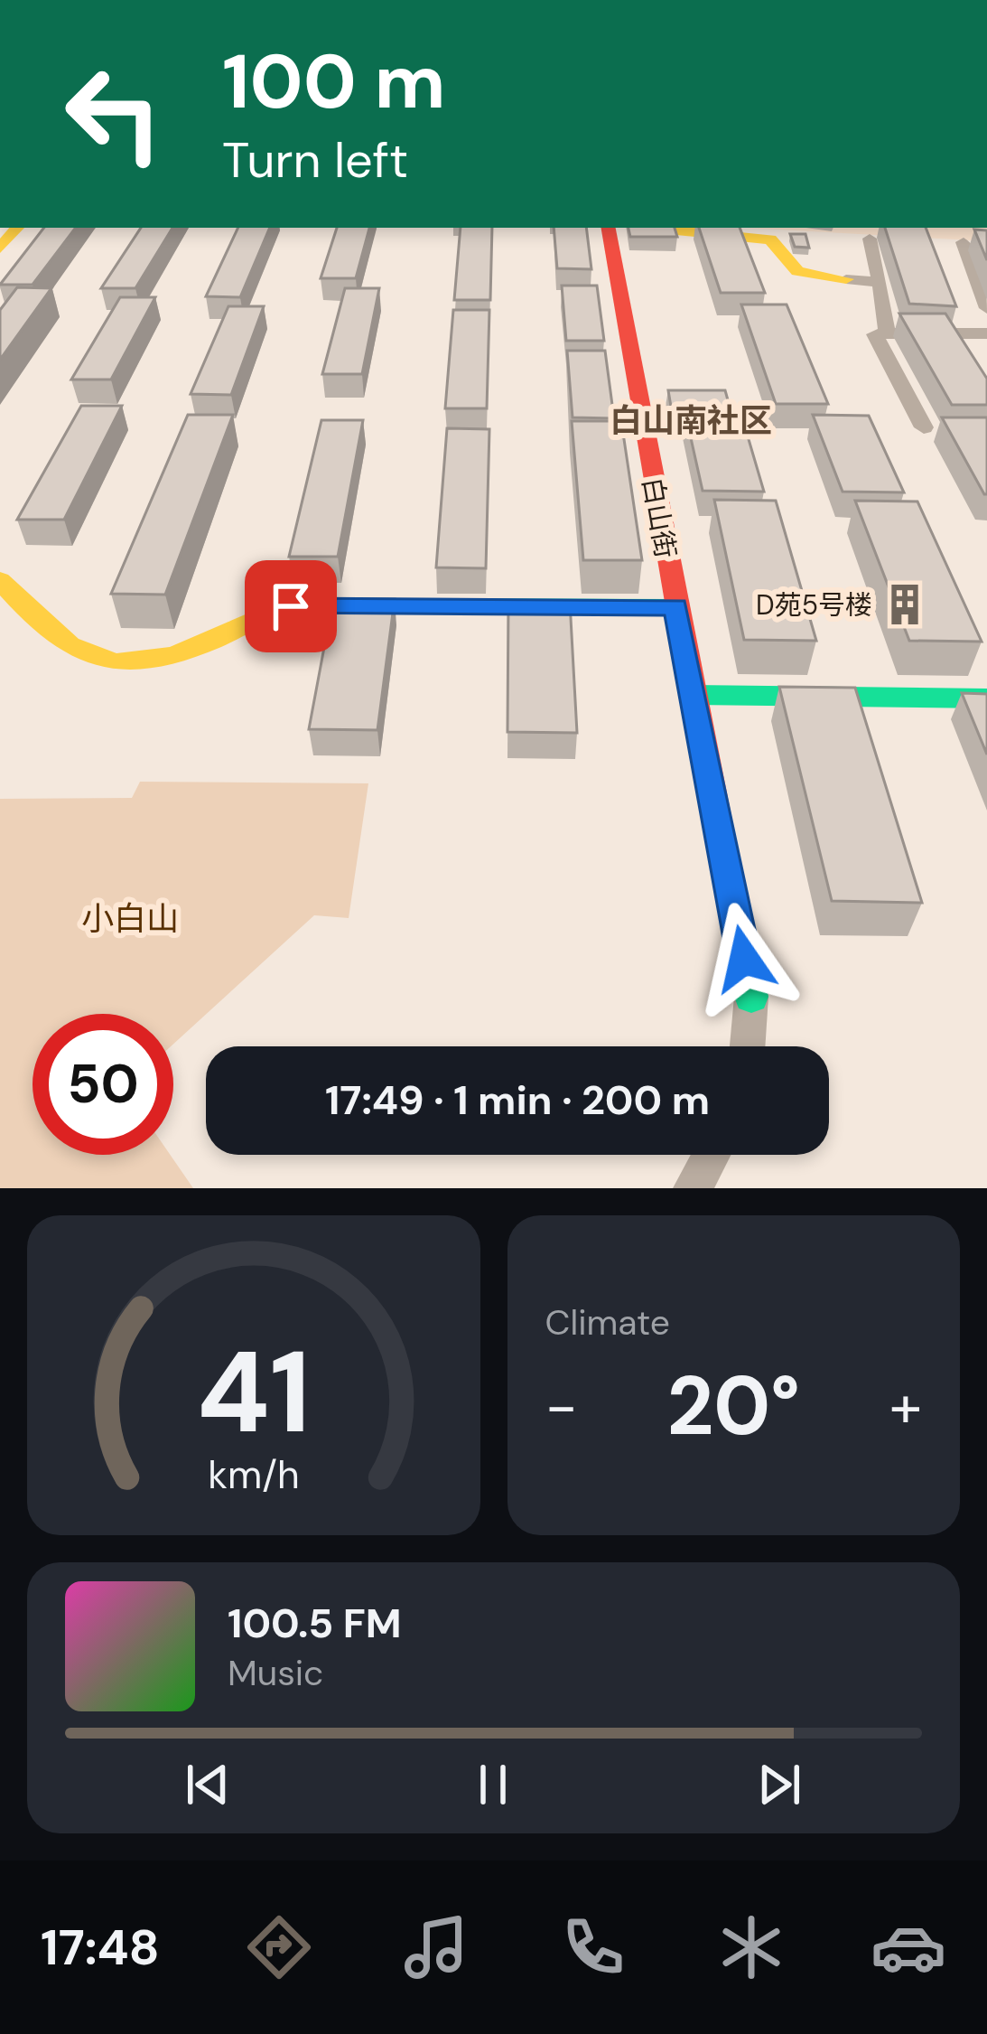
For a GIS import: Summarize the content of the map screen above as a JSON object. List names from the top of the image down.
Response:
{
  "streets": {
    "street": ["白山街"]
  },
  "districts": ["白山南社区"],
  "parks": ["小白山"],
  "places": {
    "building": ["D苑5号楼"]
  },
  "page": {
    "turn": ["100 m", "Turn left"],
    "limit": "50",
    "trip": "17:49 · 1 min · 200 m",
    "tile": "Climate",
    "heat": ["−", "20°", "+"],
    "song": ["100.5 FM", "Music"],
    "tabs": "17:48",
    "gauge": ["41", "km/h"]
  }
}
